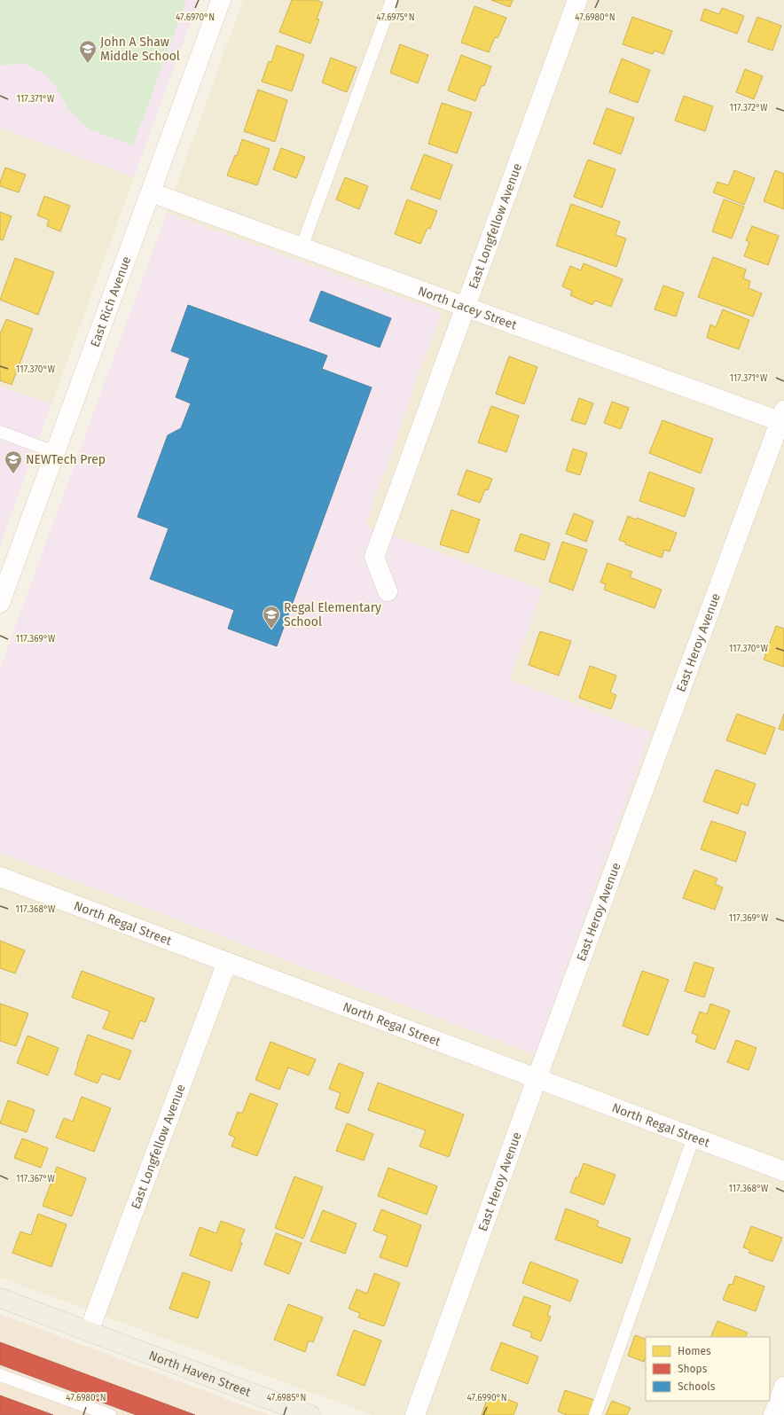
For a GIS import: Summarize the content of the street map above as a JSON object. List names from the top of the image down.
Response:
{
  "streets": {
    "main road": ["North Haven Street"],
    "street": [
      "East Longfellow Avenue",
      "East Rich Avenue",
      "North Lacey Street",
      "East Heroy Avenue",
      "North Regal Street"
    ]
  },
  "crossings": [
    ["East Longfellow Avenue", "North Lacey Street"],
    ["East Longfellow Avenue", "North Regal Street"],
    ["East Longfellow Avenue", "North Haven Street"],
    ["East Rich Avenue", "North Lacey Street"],
    ["North Lacey Street", "East Heroy Avenue"],
    ["East Heroy Avenue", "North Regal Street"]
  ],
  "places": {
    "school or university": ["John A Shaw Middle School", "NEWTech Prep", "Regal Elementary School"]
  },
  "legend": ["Homes", "Shops", "Schools"],
  "coordinates": [
    "47.6970°N",
    "47.6975°N",
    "47.6980°N",
    "117.371°W",
    "117.372°W",
    "117.370°W",
    "117.369°W",
    "117.368°W",
    "117.367°W",
    "47.6985°N",
    "47.6990°N"
  ]
}
